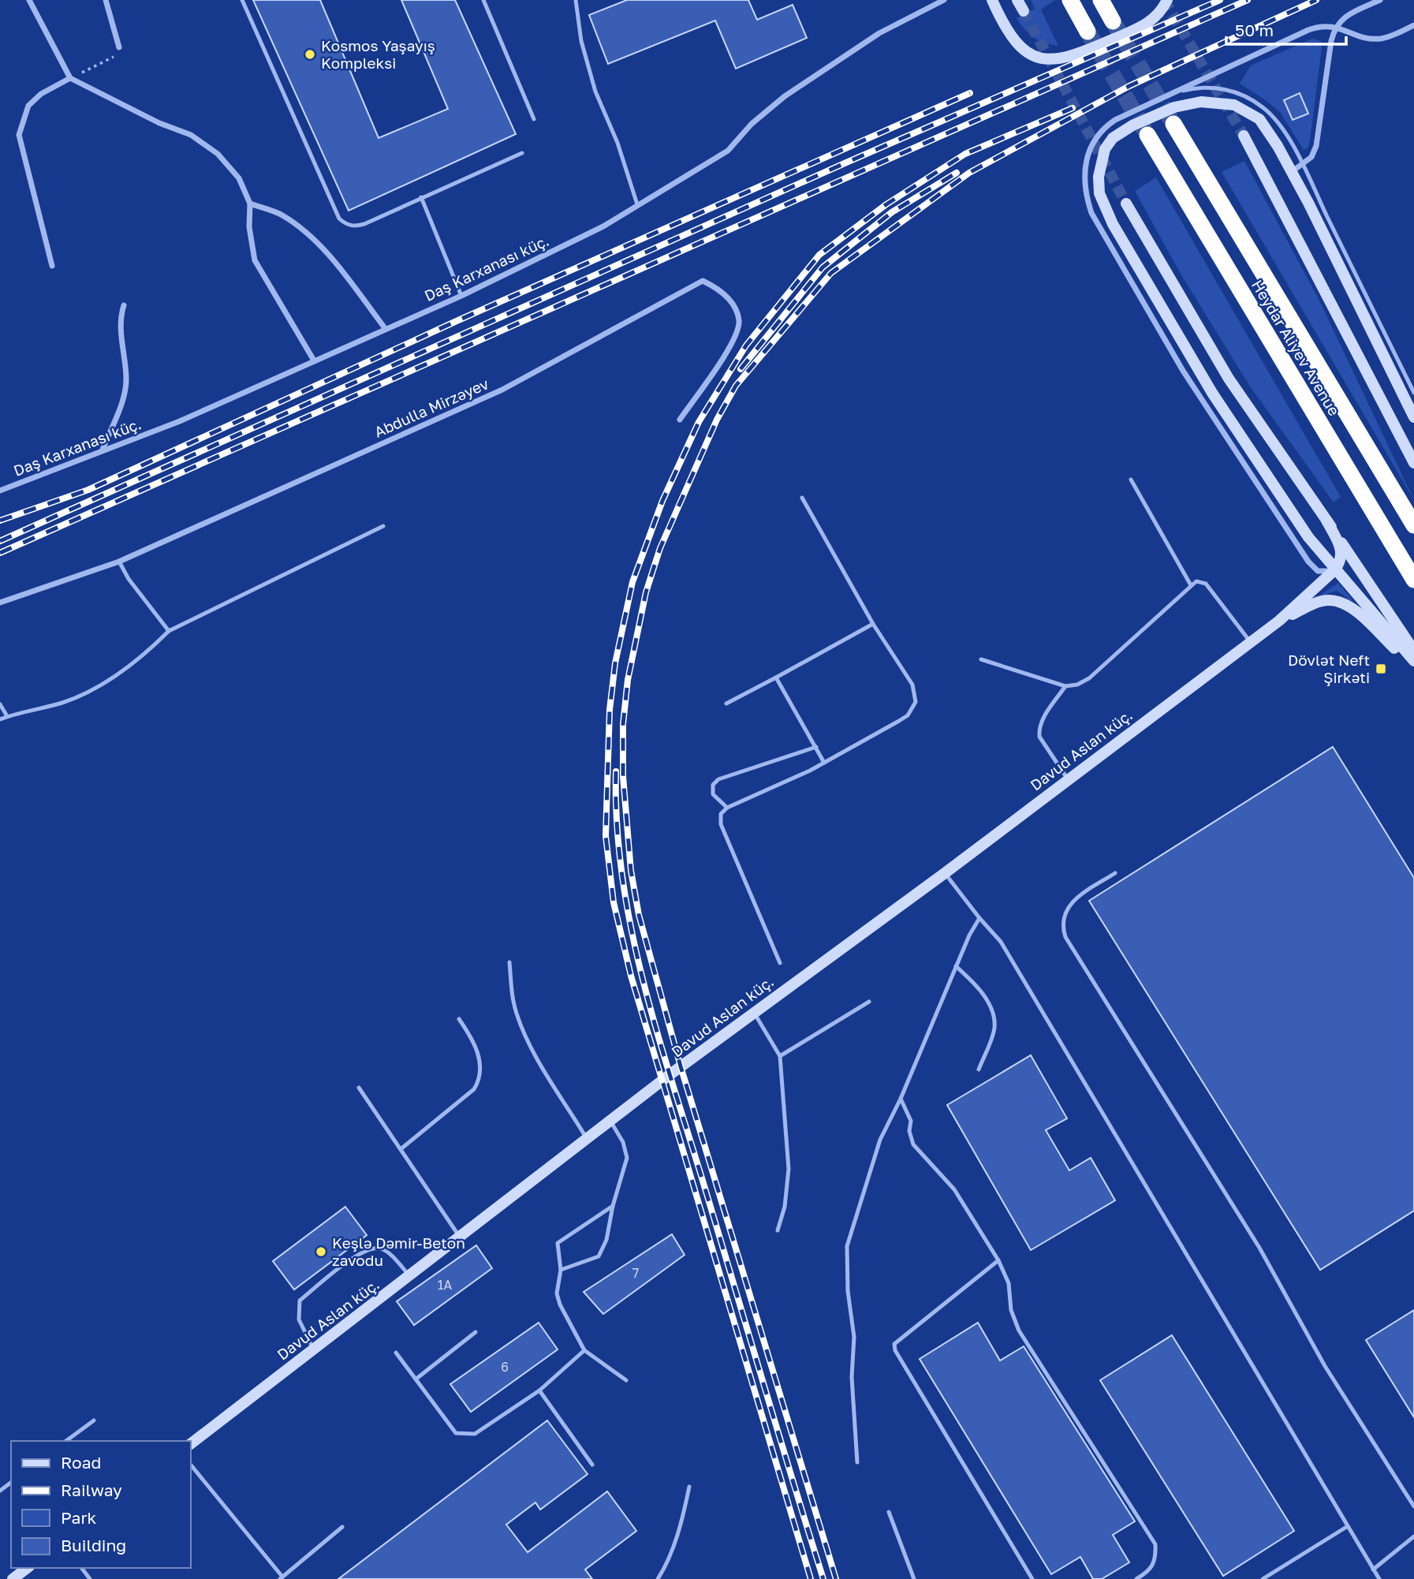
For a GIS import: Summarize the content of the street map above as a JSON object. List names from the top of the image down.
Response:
{
  "streets": {
    "highway": ["Heydar Aliyev Avenue"],
    "main road": ["Davud Aslan küç."],
    "street": ["Daş Karxanası küç.", "Abdulla Mirzəyev"]
  },
  "places": {
    "other": ["Kosmos Yaşayış Kompleksi", "Keşlə Dəmir-Beton zavodu"],
    "transit": ["Dövlət Neft Şirkəti"]
  },
  "house_numbers": ["7", "1A", "6"],
  "legend": [
    "Road",
    "Railway",
    "Park",
    "Building"
  ],
  "scale_bar": "50 m"
}
